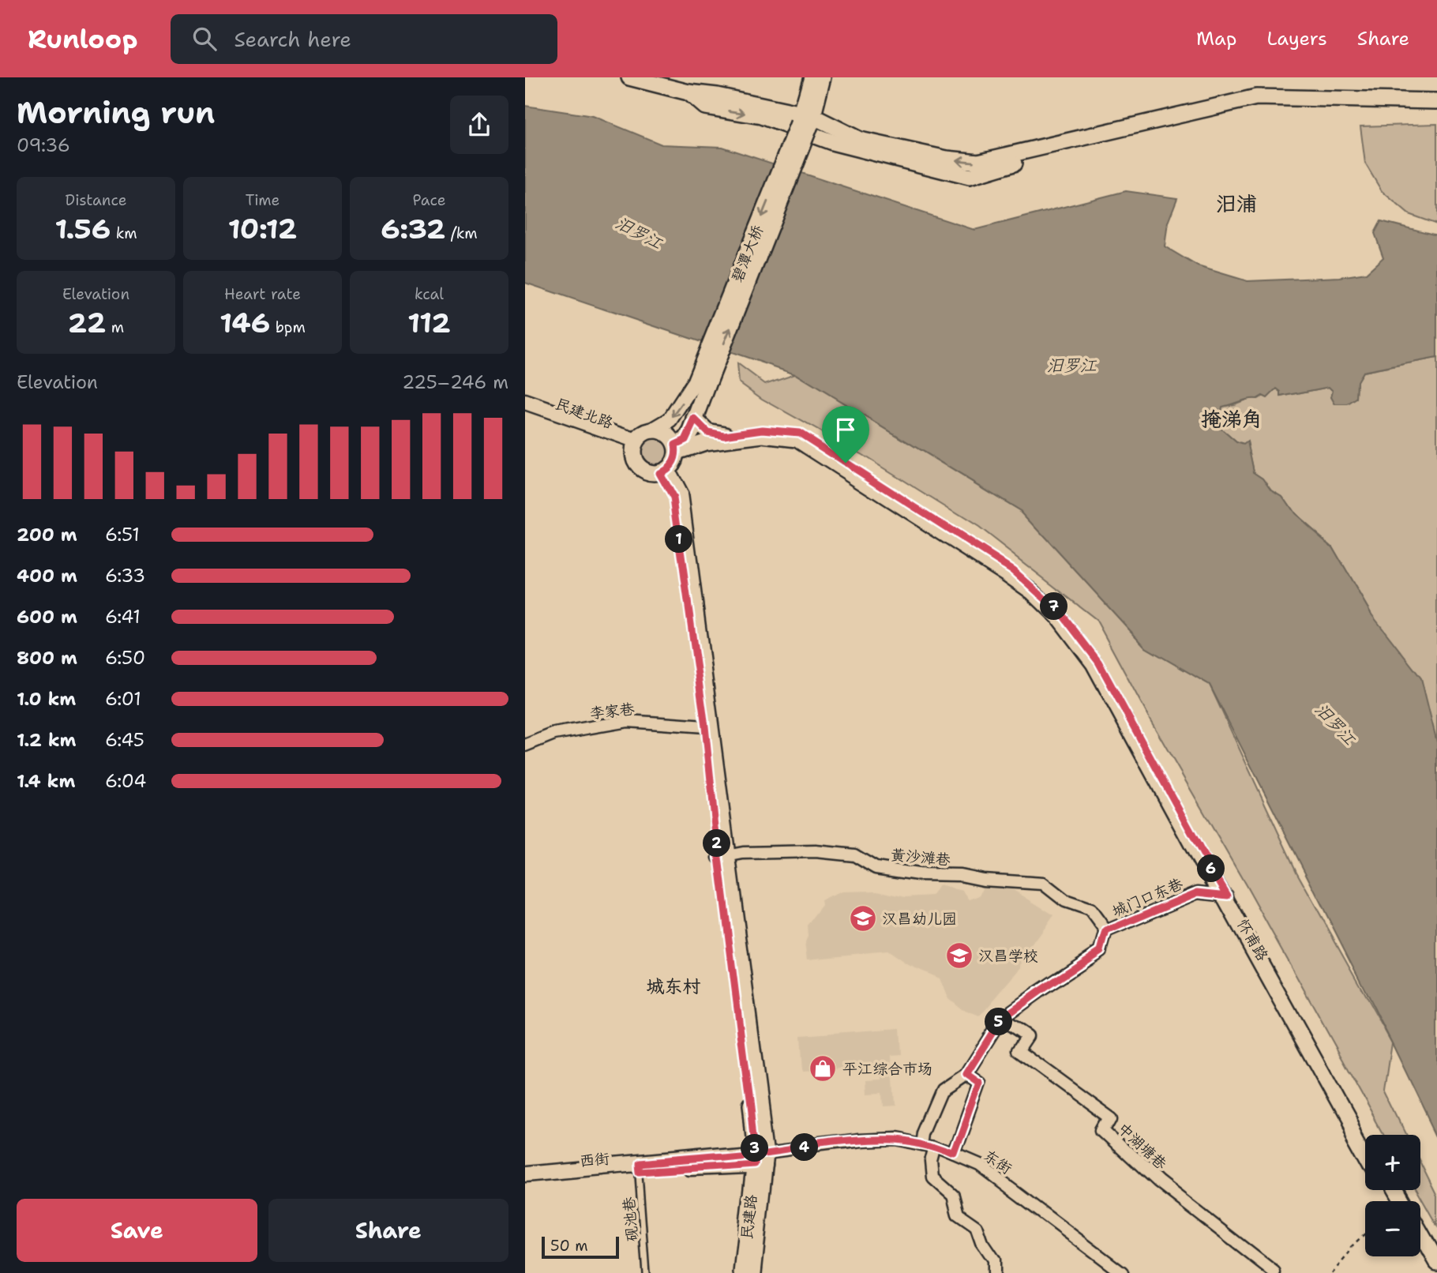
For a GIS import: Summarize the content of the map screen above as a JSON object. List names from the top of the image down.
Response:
{
  "streets": {
    "main road": ["碧潭大桥", "怀甫路", "民建路"],
    "street": [
      "民建北路",
      "李家巷",
      "黄沙滩巷",
      "城门口东巷",
      "中湖塘巷",
      "西街",
      "东街"
    ],
    "lane": ["砚池巷"]
  },
  "crossings": [
    ["民建北路", "民建路"],
    ["李家巷", "民建路"],
    ["黄沙滩巷", "城门口东巷"],
    ["黄沙滩巷", "民建路"],
    ["城门口东巷", "怀甫路"],
    ["城门口东巷", "中湖塘巷"],
    ["城门口东巷", "东街"],
    ["西街", "东街"],
    ["西街", "民建路"],
    ["西街", "砚池巷"],
    ["东街", "民建路"]
  ],
  "districts": ["汨浦", "掩涕角", "城东村"],
  "water": ["汨罗江"],
  "places": {
    "school or university": ["汉昌幼儿园", "汉昌学校"],
    "shop": ["平江综合市场"]
  },
  "scale_bar": "50 m",
  "page": {
    "header": "Runloop",
    "search": "Search here",
    "nav": ["Map", "Layers", "Share"],
    "heading": ["Morning run", "09:36"],
    "stats": [
      ["Distance", "1.56 km"],
      ["Time", "10:12"],
      ["Pace", "6:32 /km"],
      ["Elevation", "22 m"],
      ["Heart rate", "146 bpm"],
      ["kcal", "112"]
    ],
    "chart": ["Elevation", "225–246 m"],
    "list": [
      {
        "name": "200 m",
        "note": "6:51"
      },
      {
        "name": "400 m",
        "note": "6:33"
      },
      {
        "name": "600 m",
        "note": "6:41"
      },
      {
        "name": "800 m",
        "note": "6:50"
      },
      {
        "name": "1.0 km",
        "note": "6:01"
      },
      {
        "name": "1.2 km",
        "note": "6:45"
      },
      {
        "name": "1.4 km",
        "note": "6:04"
      }
    ],
    "pins": [
      "1",
      "7",
      "2",
      "6",
      "5",
      "4",
      "3"
    ],
    "map_buttons": ["+", "−"],
    "buttons": ["Save", "Share"],
    "scale": "50 m"
  }
}
